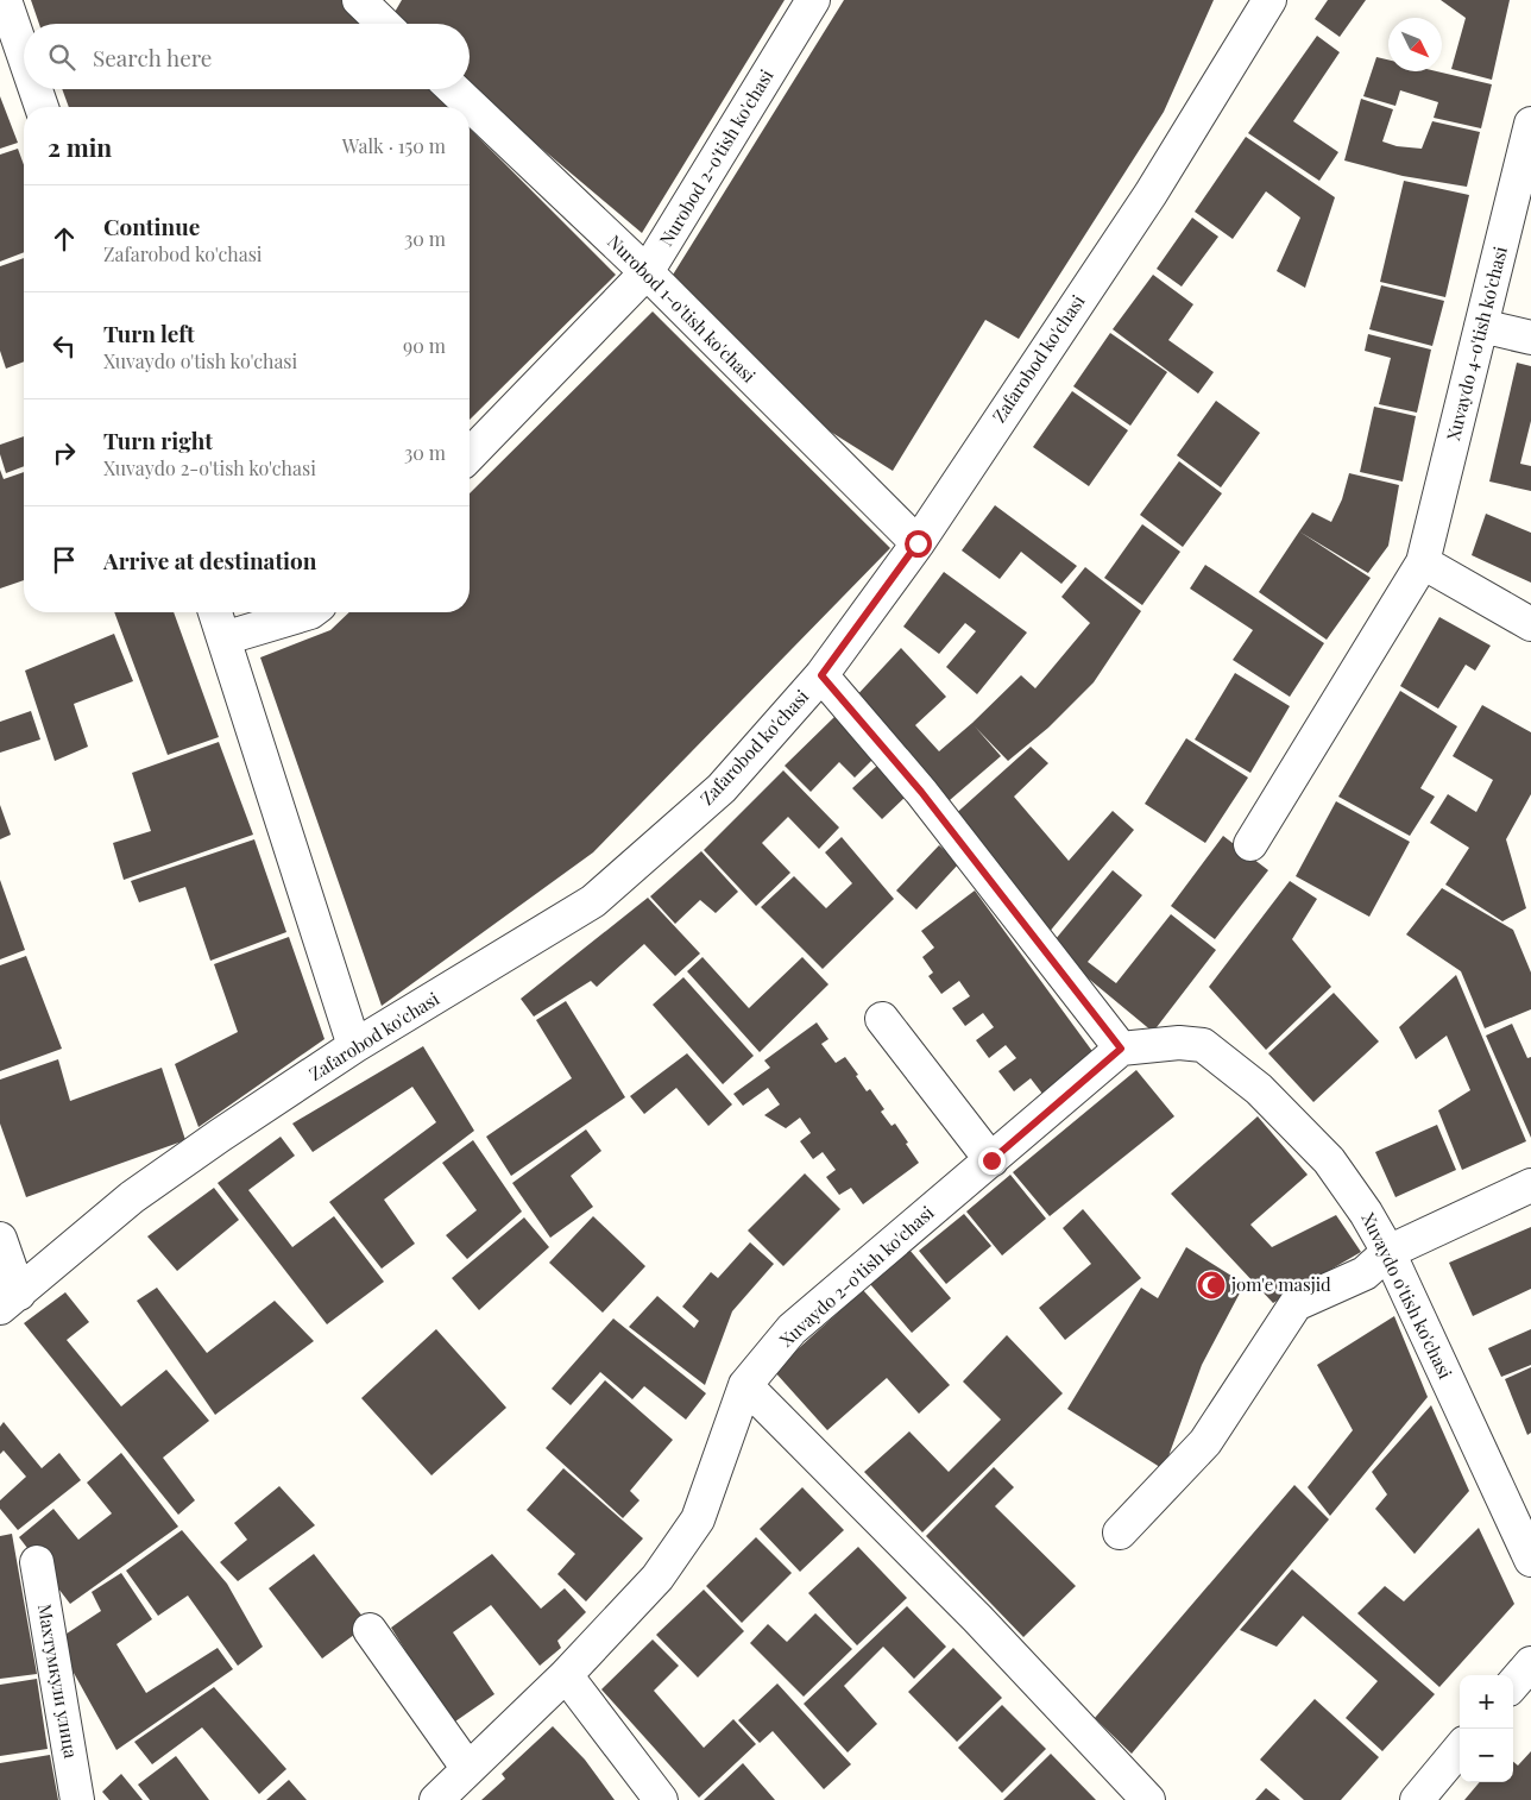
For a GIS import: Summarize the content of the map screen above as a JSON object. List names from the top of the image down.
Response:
{
  "streets": {
    "street": [
      "Nurobod 2-o'tish ko'chasi",
      "Nurobod 1-o'tish ko'chasi",
      "Xuvaydo 4-o'tish ko'chasi",
      "Zafarobod ko'chasi",
      "Xuvaydo 2-o'tish ko'chasi",
      "Xuvaydo o'tish ko'chasi",
      "Махтумкули улица"
    ]
  },
  "crossings": [
    ["Nurobod 2-o'tish ko'chasi", "Nurobod 1-o'tish ko'chasi"],
    ["Nurobod 1-o'tish ko'chasi", "Zafarobod ko'chasi"],
    ["Xuvaydo 2-o'tish ko'chasi", "Xuvaydo o'tish ko'chasi"]
  ],
  "places": {
    "mosque": ["jom'e masjid"]
  },
  "north": "bottom right",
  "page": {
    "search": "Search here",
    "heading": ["2 min", "Walk · 150 m"],
    "list": [
      ["Continue", "Zafarobod ko'chasi", "30 m"],
      ["Turn left", "Xuvaydo o'tish ko'chasi", "90 m"],
      ["Turn right", "Xuvaydo 2-o'tish ko'chasi", "30 m"],
      "Arrive at destination"
    ],
    "map_buttons": ["+", "−"]
  }
}
